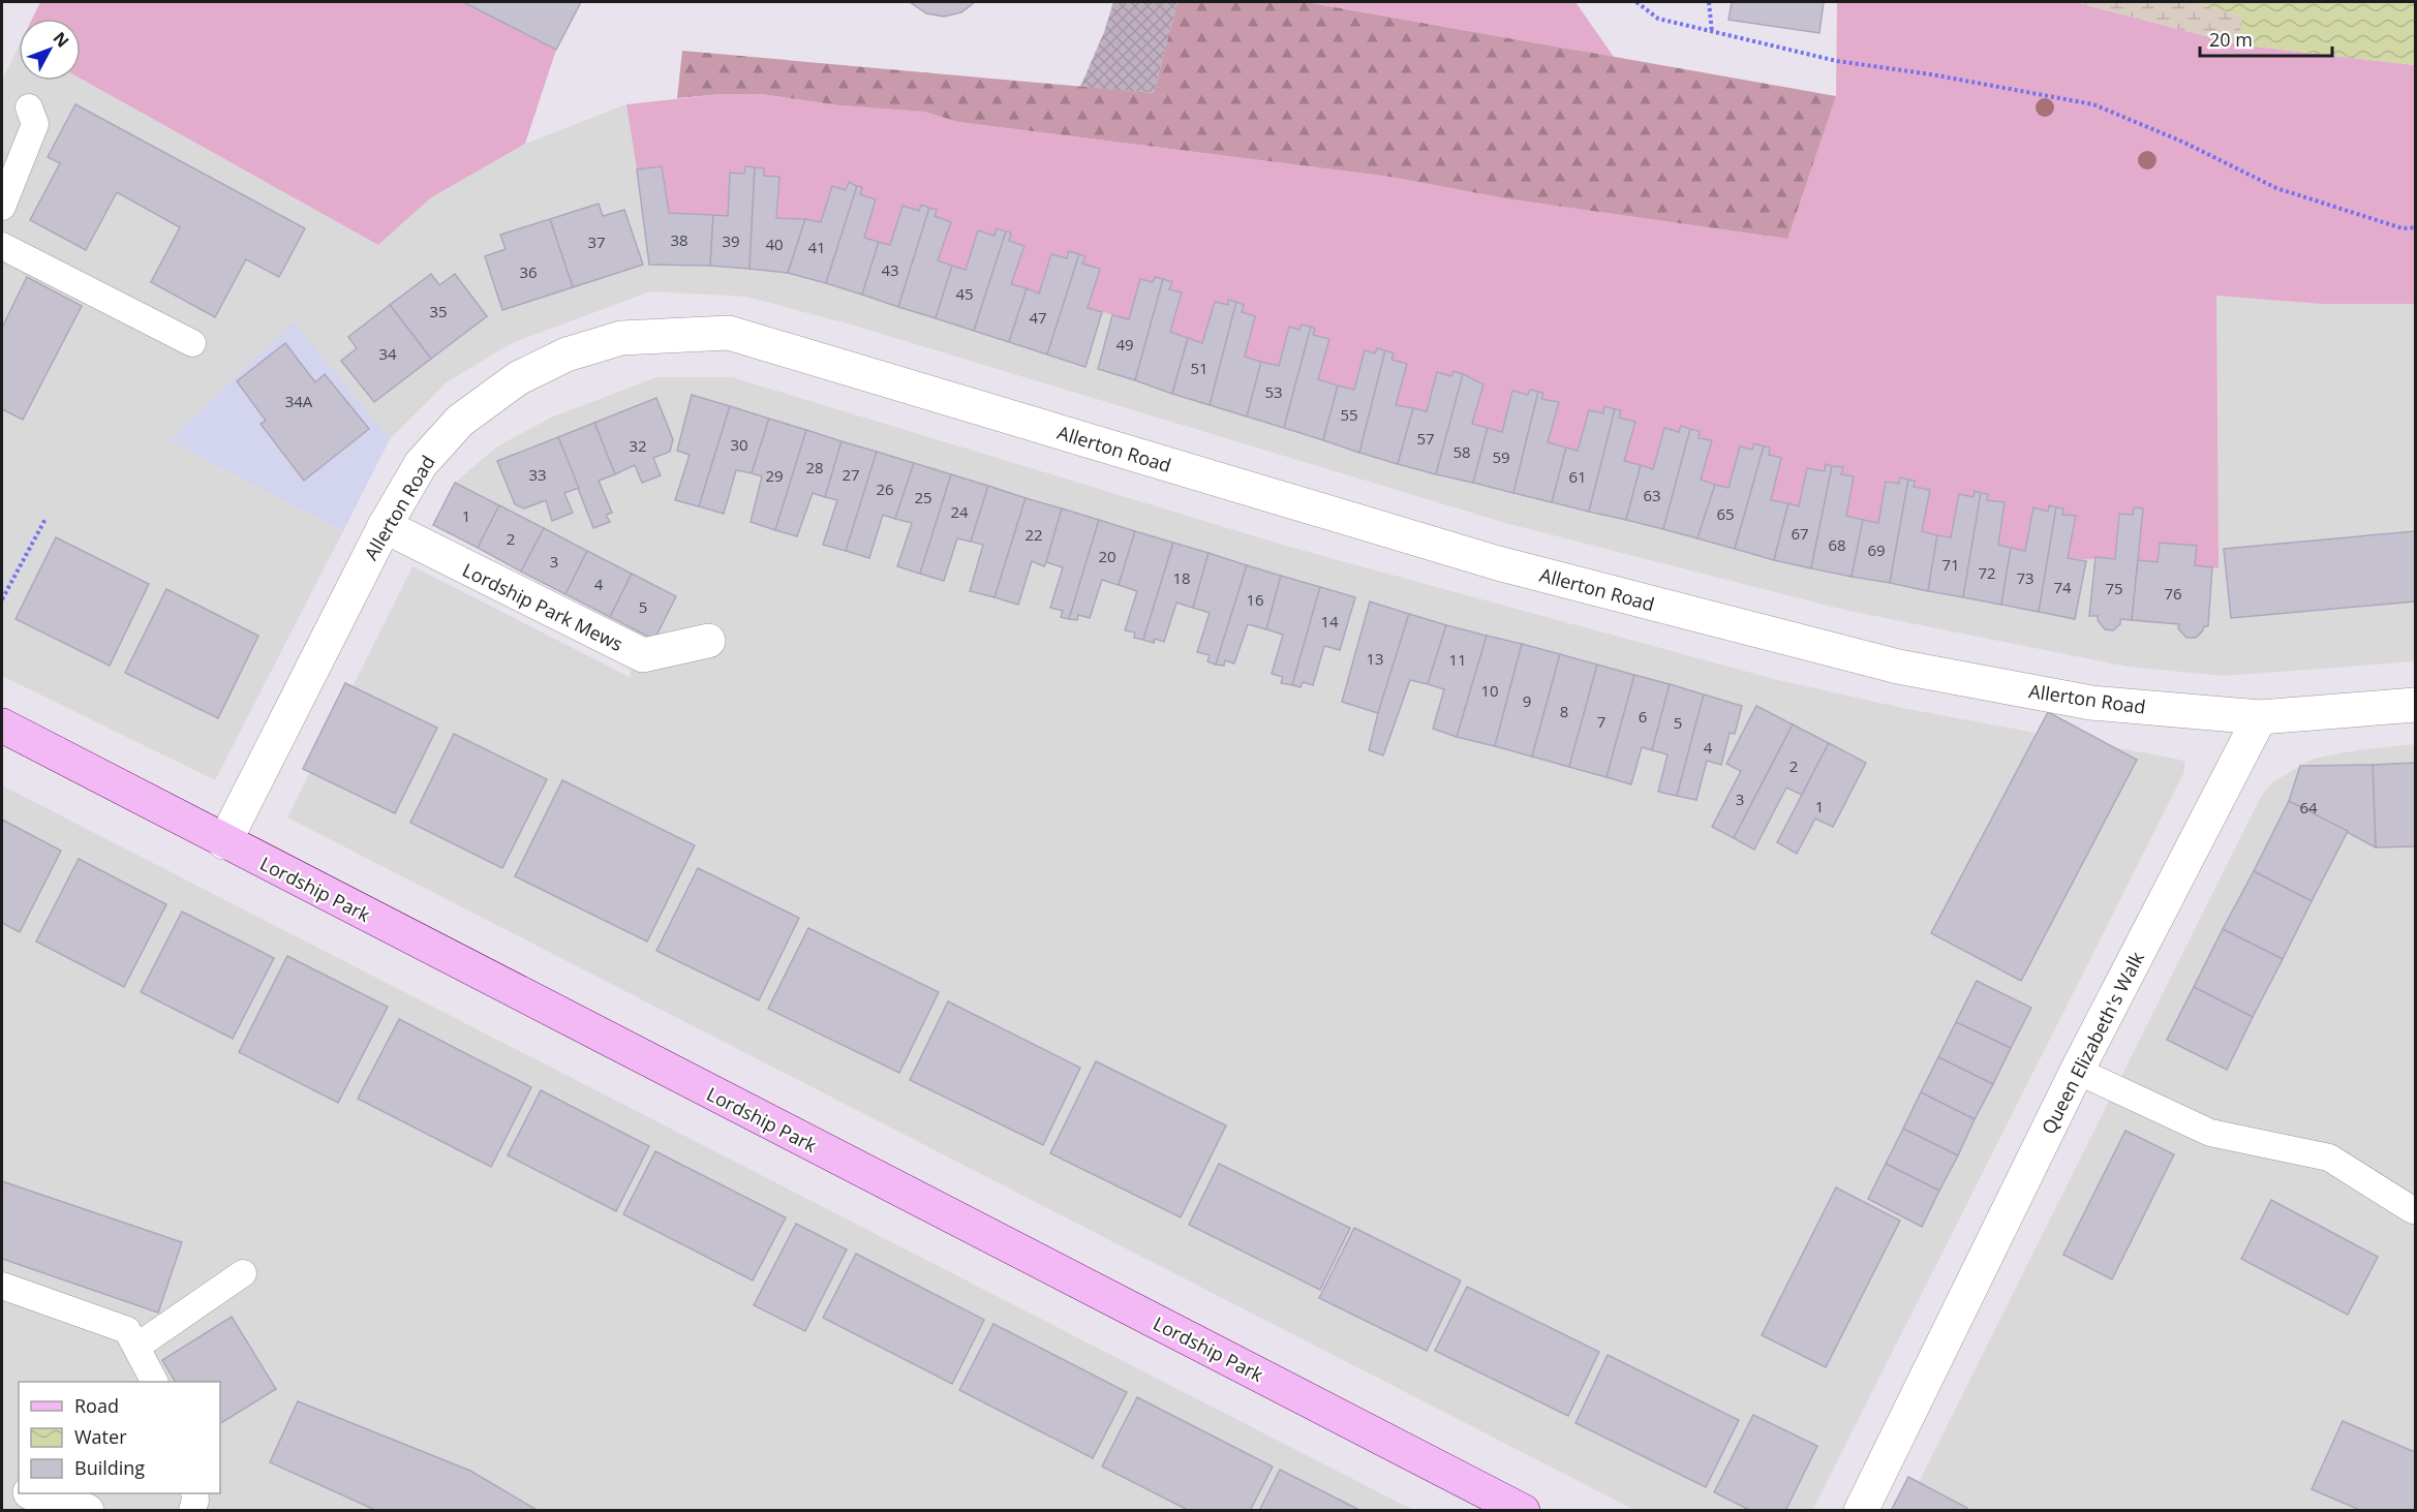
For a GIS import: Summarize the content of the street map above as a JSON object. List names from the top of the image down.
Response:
{
  "streets": {
    "main road": ["Lordship Park"],
    "street": ["Allerton Road", "Lordship Park Mews", "Queen Elizabeth's Walk"]
  },
  "crossings": [
    ["Allerton Road", "Lordship Park Mews"],
    ["Allerton Road", "Lordship Park"],
    ["Allerton Road", "Queen Elizabeth's Walk"]
  ],
  "house_numbers": [
    "38",
    "39",
    "37",
    "40",
    "41",
    "43",
    "36",
    "45",
    "35",
    "47",
    "49",
    "34",
    "51",
    "53",
    "34A",
    "55",
    "57",
    "30",
    "32",
    "58",
    "59",
    "28",
    "33",
    "27",
    "29",
    "61",
    "26",
    "63",
    "25",
    "24",
    "65",
    "1",
    "67",
    "22",
    "2",
    "68",
    "69",
    "20",
    "3",
    "71",
    "72",
    "18",
    "73",
    "4",
    "74",
    "75",
    "76",
    "16",
    "5",
    "14",
    "13",
    "11",
    "10",
    "9",
    "8",
    "6",
    "7",
    "5",
    "4",
    "2",
    "3",
    "1",
    "64"
  ],
  "legend": ["Road", "Water", "Building"],
  "scale_bar": "20 m",
  "north": "top right"
}
